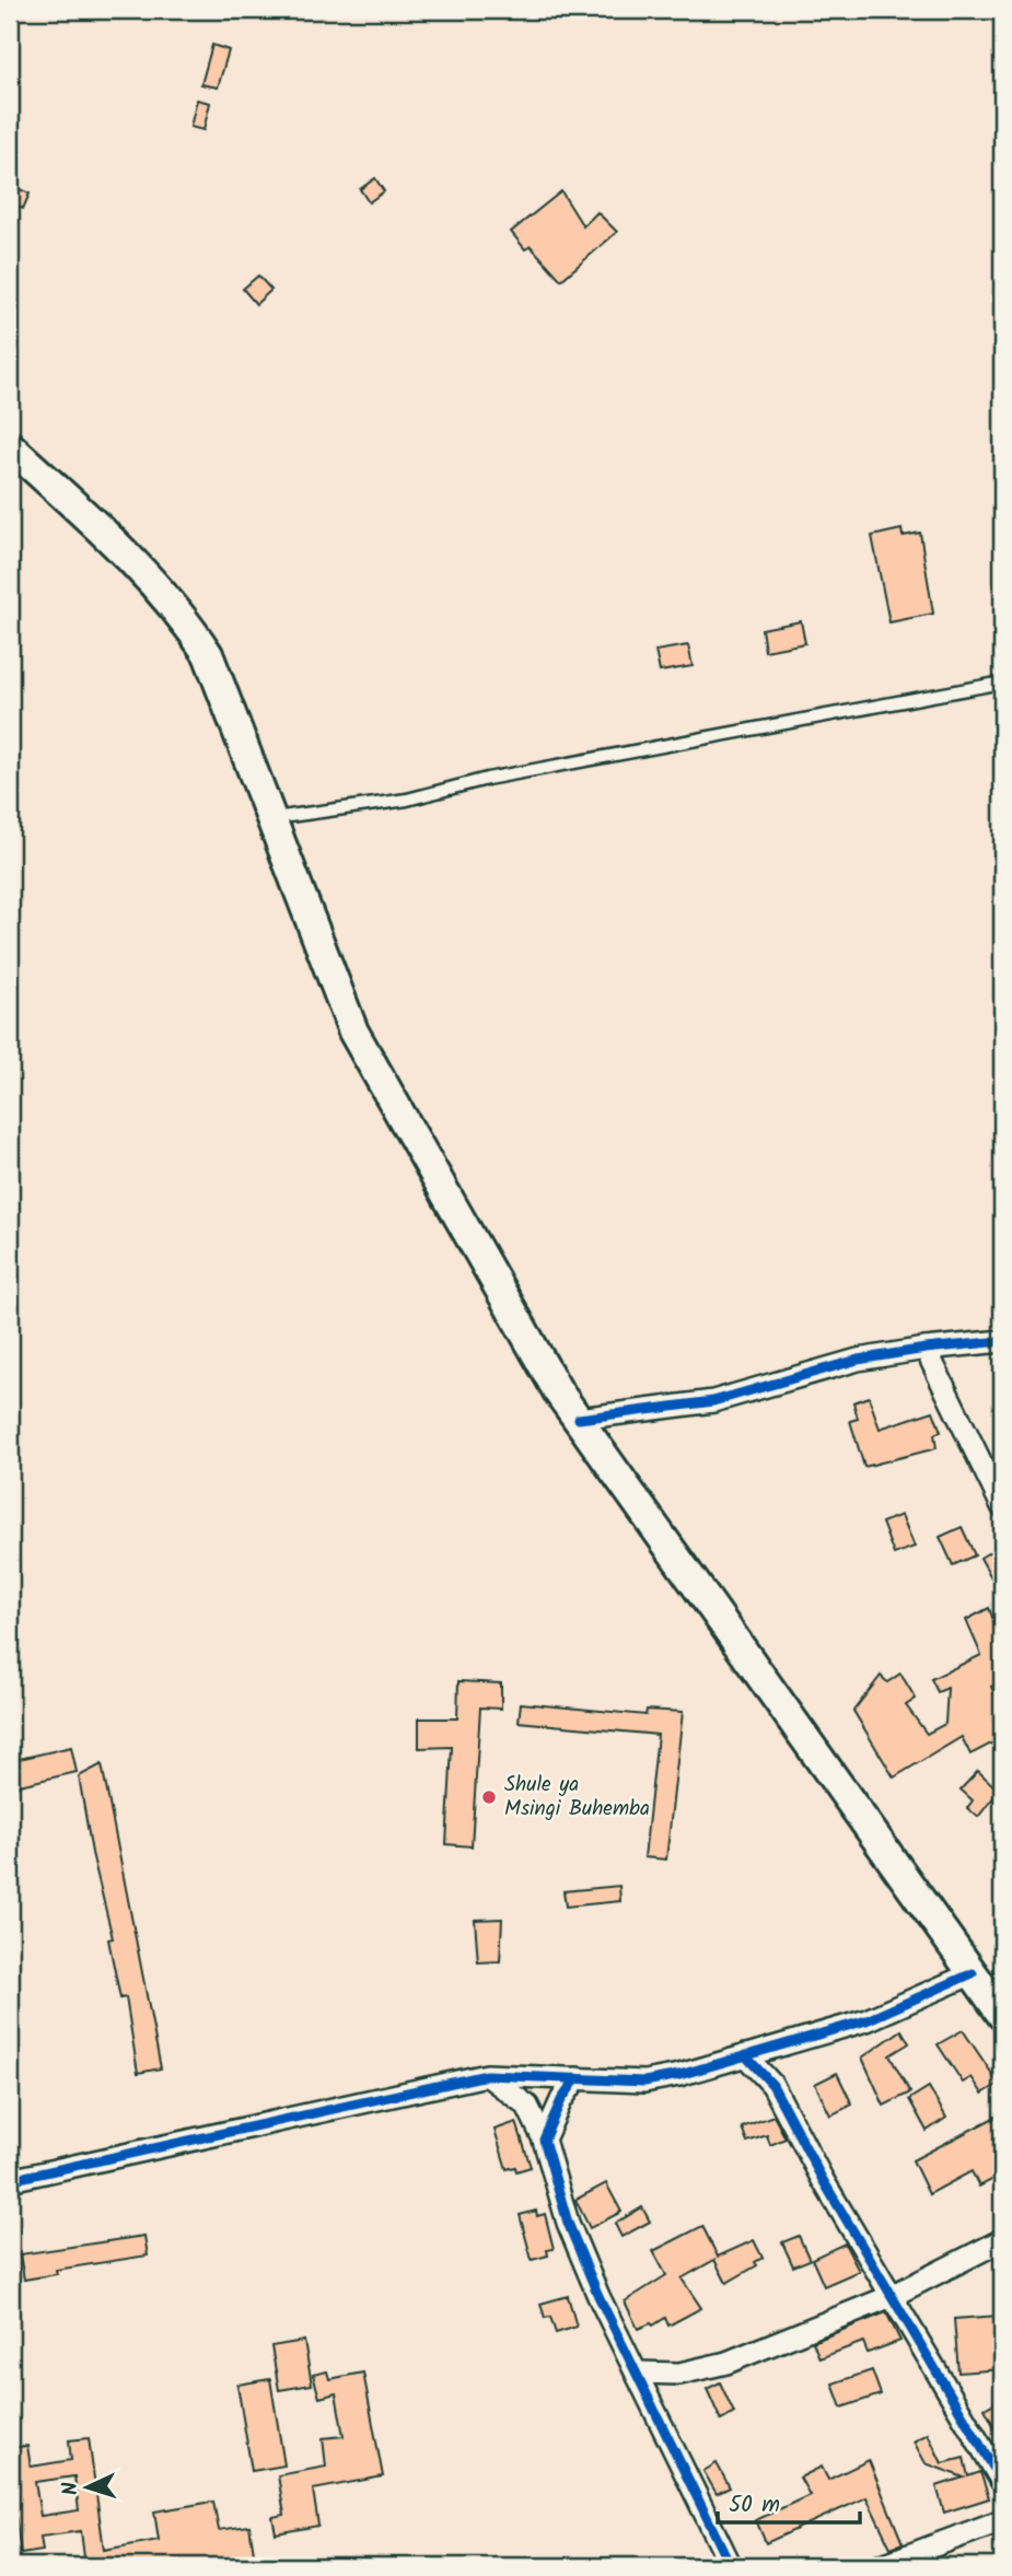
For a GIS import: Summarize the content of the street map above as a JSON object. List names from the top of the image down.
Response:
{
  "places": ["Shule ya Msingi Buhemba"],
  "scale_bar": "50 m",
  "north": "left"
}
